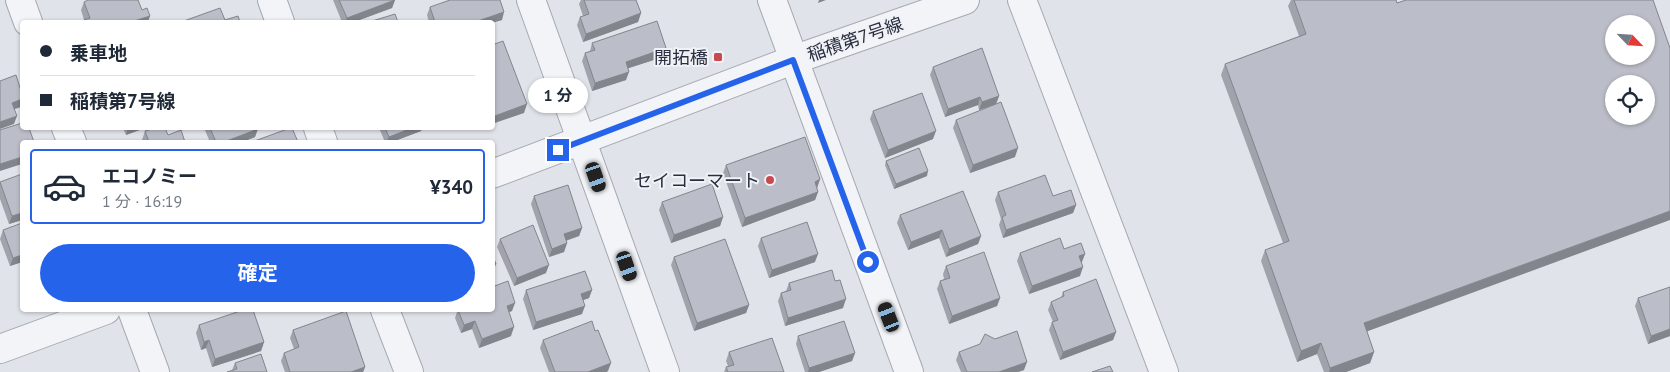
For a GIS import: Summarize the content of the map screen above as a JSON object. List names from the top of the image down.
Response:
{
  "streets": {
    "street": ["稲積第7号線"]
  },
  "places": {
    "transit": ["開拓橋"],
    "other": ["セイコーマート"]
  },
  "north": "bottom right",
  "page": {
    "banner": ["乗車地", "稲積第7号線"],
    "bubble": "1 分",
    "list": [
      {
        "name": "エコノミー",
        "note": "1 分 · 16:19",
        "value": "¥340"
      }
    ],
    "buttons": "確定"
  }
}
